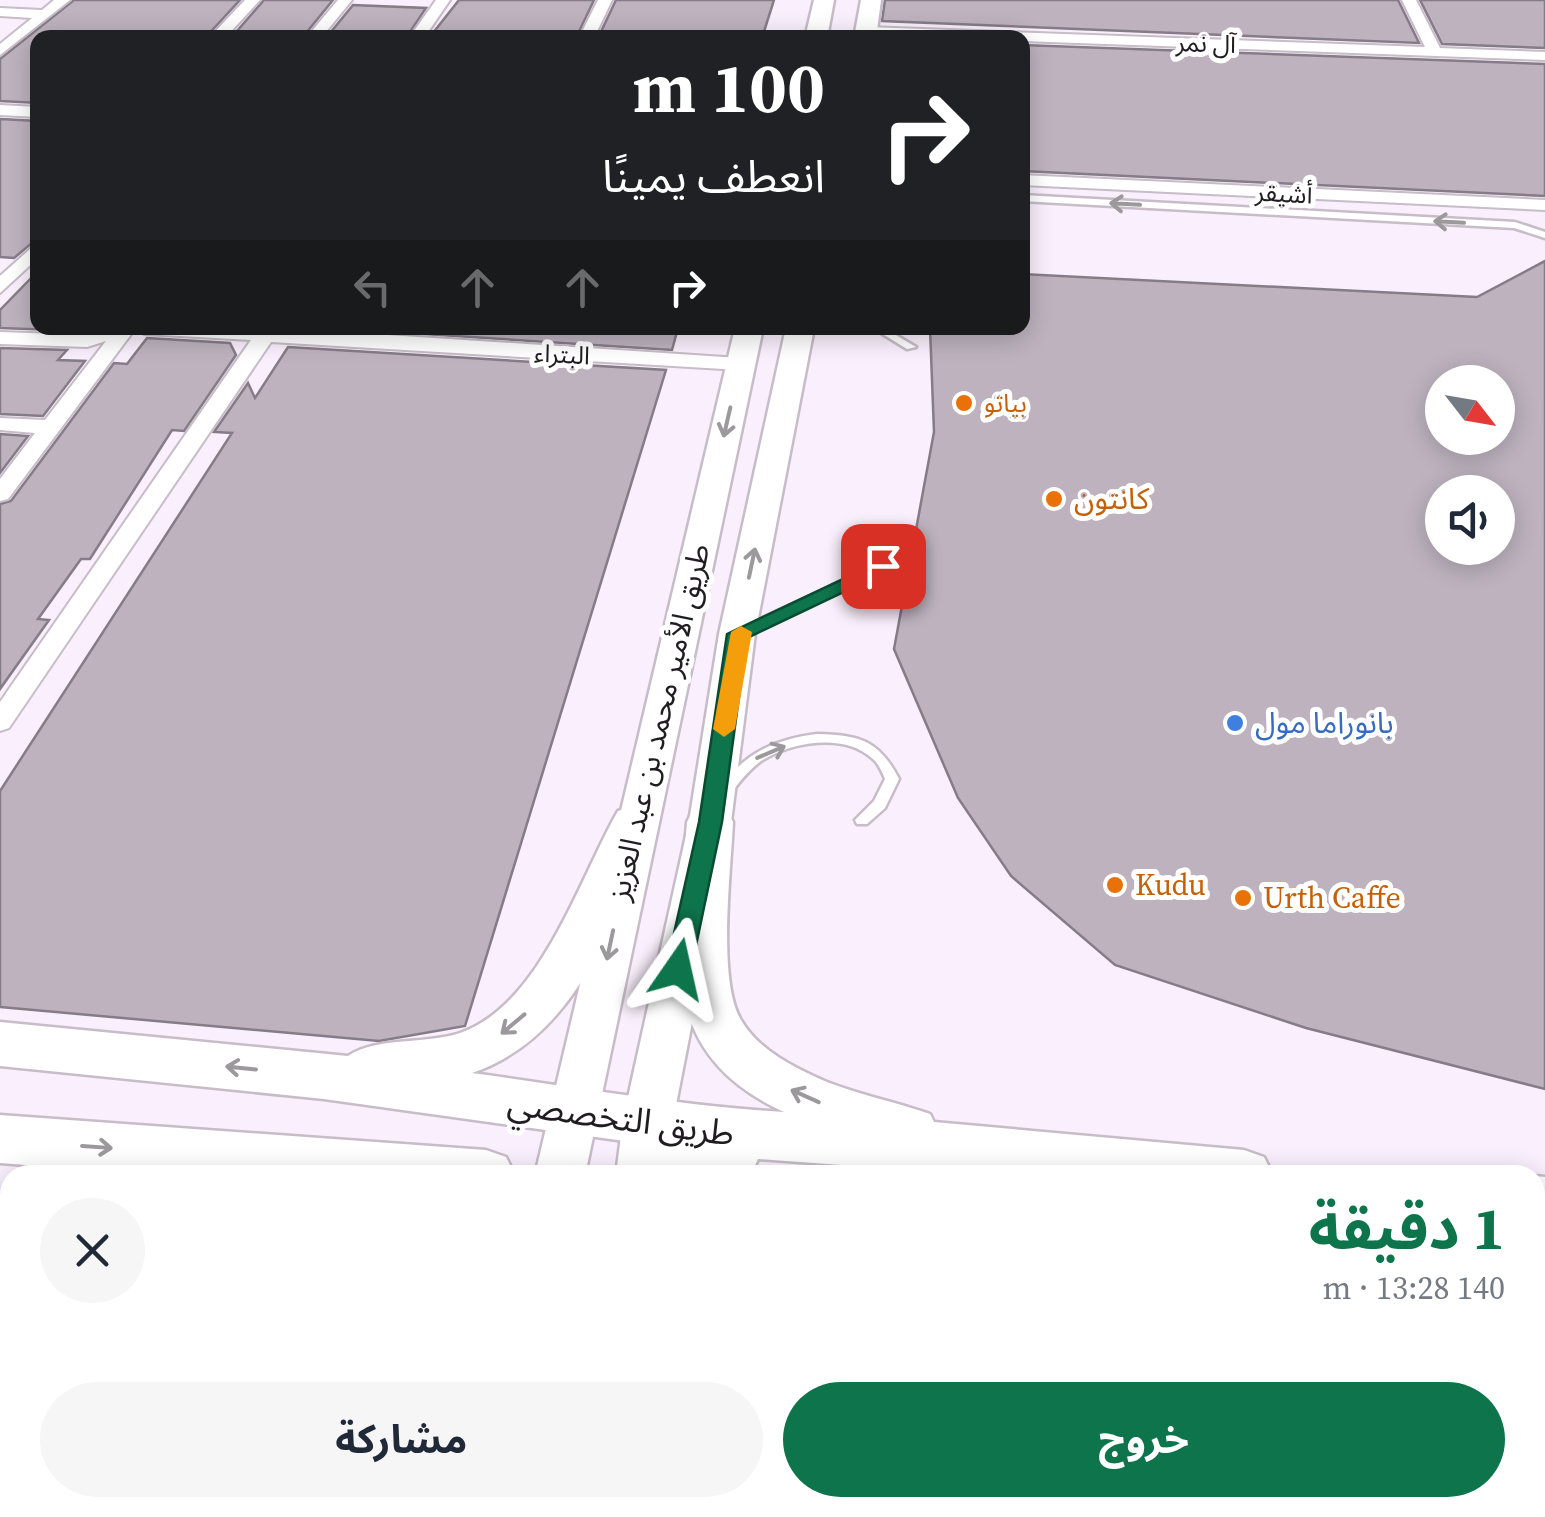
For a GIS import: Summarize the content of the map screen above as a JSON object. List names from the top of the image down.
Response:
{
  "streets": {
    "main road": ["طريق الأمير محمد بن عبد العزيز", "طريق التخصصي"],
    "street": ["آل نمر", "أشيقر", "البتراء"]
  },
  "crossings": [
    ["البتراء", "طريق الأمير محمد بن عبد العزيز"],
    ["طريق الأمير محمد بن عبد العزيز", "طريق التخصصي"]
  ],
  "places": [
    "بياتو",
    "كانتون",
    "بانوراما مول",
    "Kudu",
    "Urth Caffe"
  ],
  "north": "bottom right",
  "page": {
    "turn": ["100 m", "انعطف يمينًا"],
    "heading": ["1 دقيقة", "140 m · 13:28"],
    "buttons": ["خروج", "مشاركة"]
  }
}
